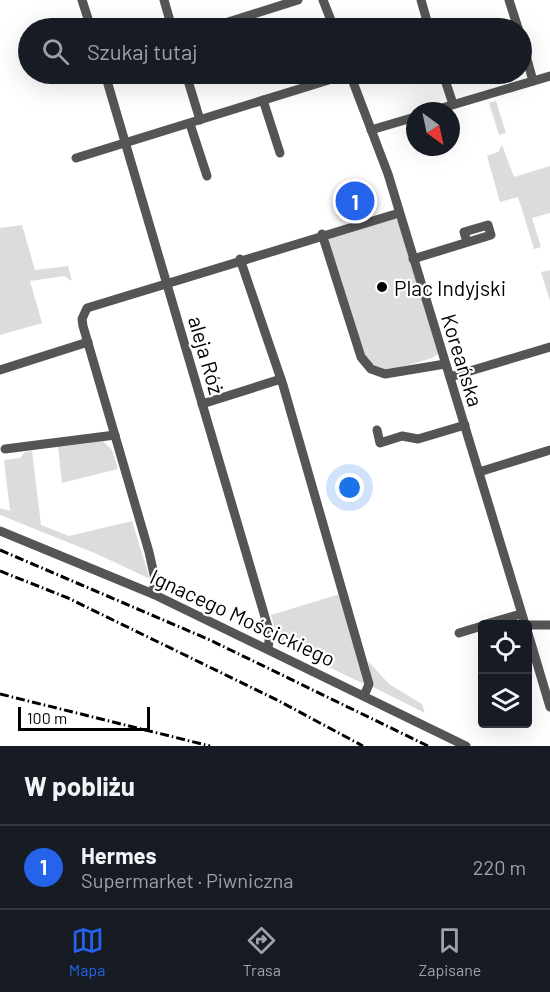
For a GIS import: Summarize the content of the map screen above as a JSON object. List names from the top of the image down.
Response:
{
  "streets": {
    "street": ["aleja Róż", "Koreańska", "Ignacego Mościckiego"]
  },
  "crossings": [
    ["aleja Róż", "Ignacego Mościckiego"]
  ],
  "places": ["Plac Indyjski"],
  "scale_bar": "100 m",
  "north": "bottom right",
  "page": {
    "search": "Szukaj tutaj",
    "pins": "1",
    "scale": "100 m",
    "heading": "W pobliżu",
    "list": [
      {
        "mark": "1",
        "name": "Hermes",
        "note": "Supermarket · Piwniczna",
        "value": "220 m"
      }
    ],
    "nav": ["Mapa", "Trasa", "Zapisane"]
  }
}
